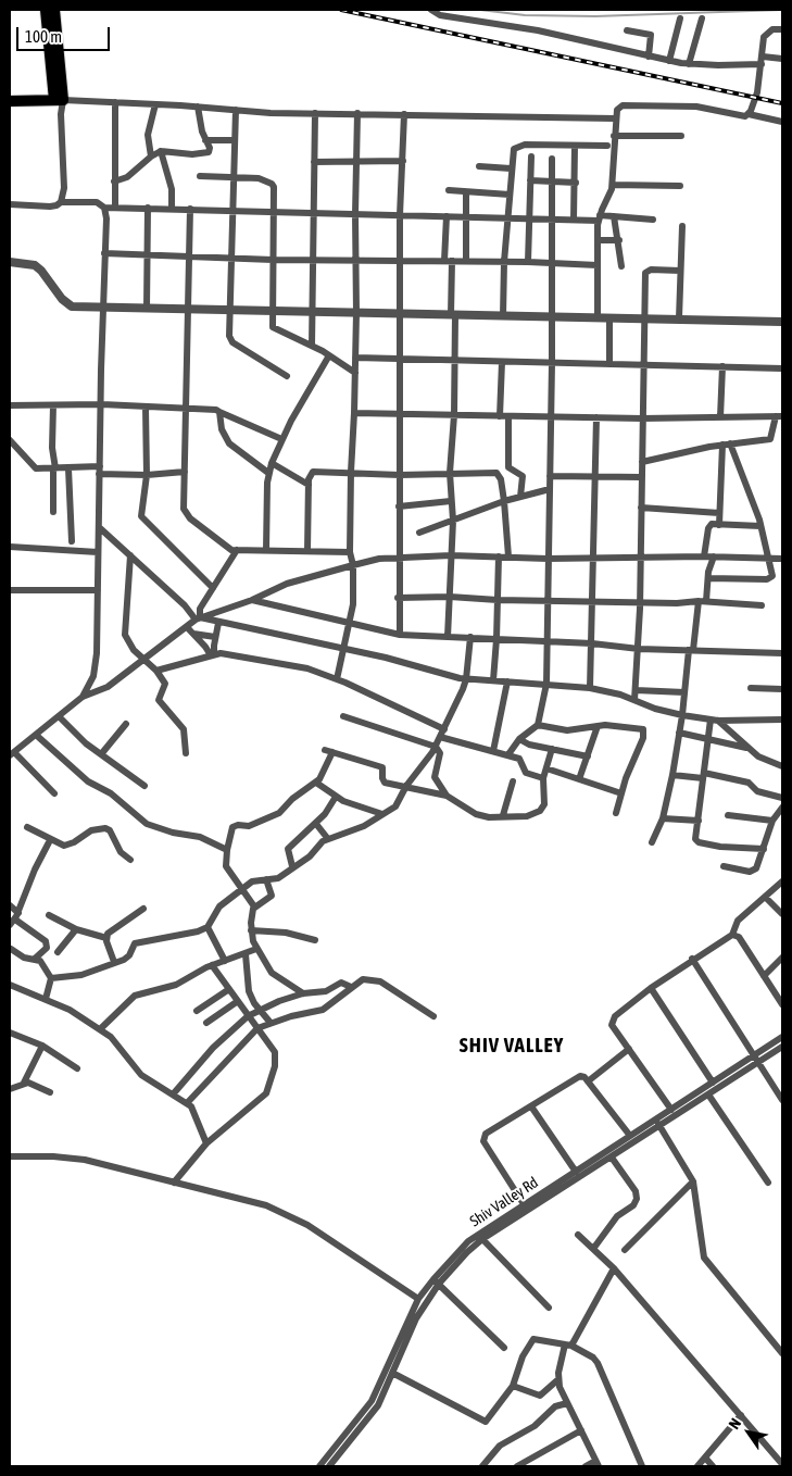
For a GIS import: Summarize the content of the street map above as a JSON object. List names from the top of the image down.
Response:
{
  "streets": {
    "street": ["Shiv Valley Rd"]
  },
  "districts": ["SHIV VALLEY"],
  "scale_bar": "100 m",
  "north": "top left"
}
